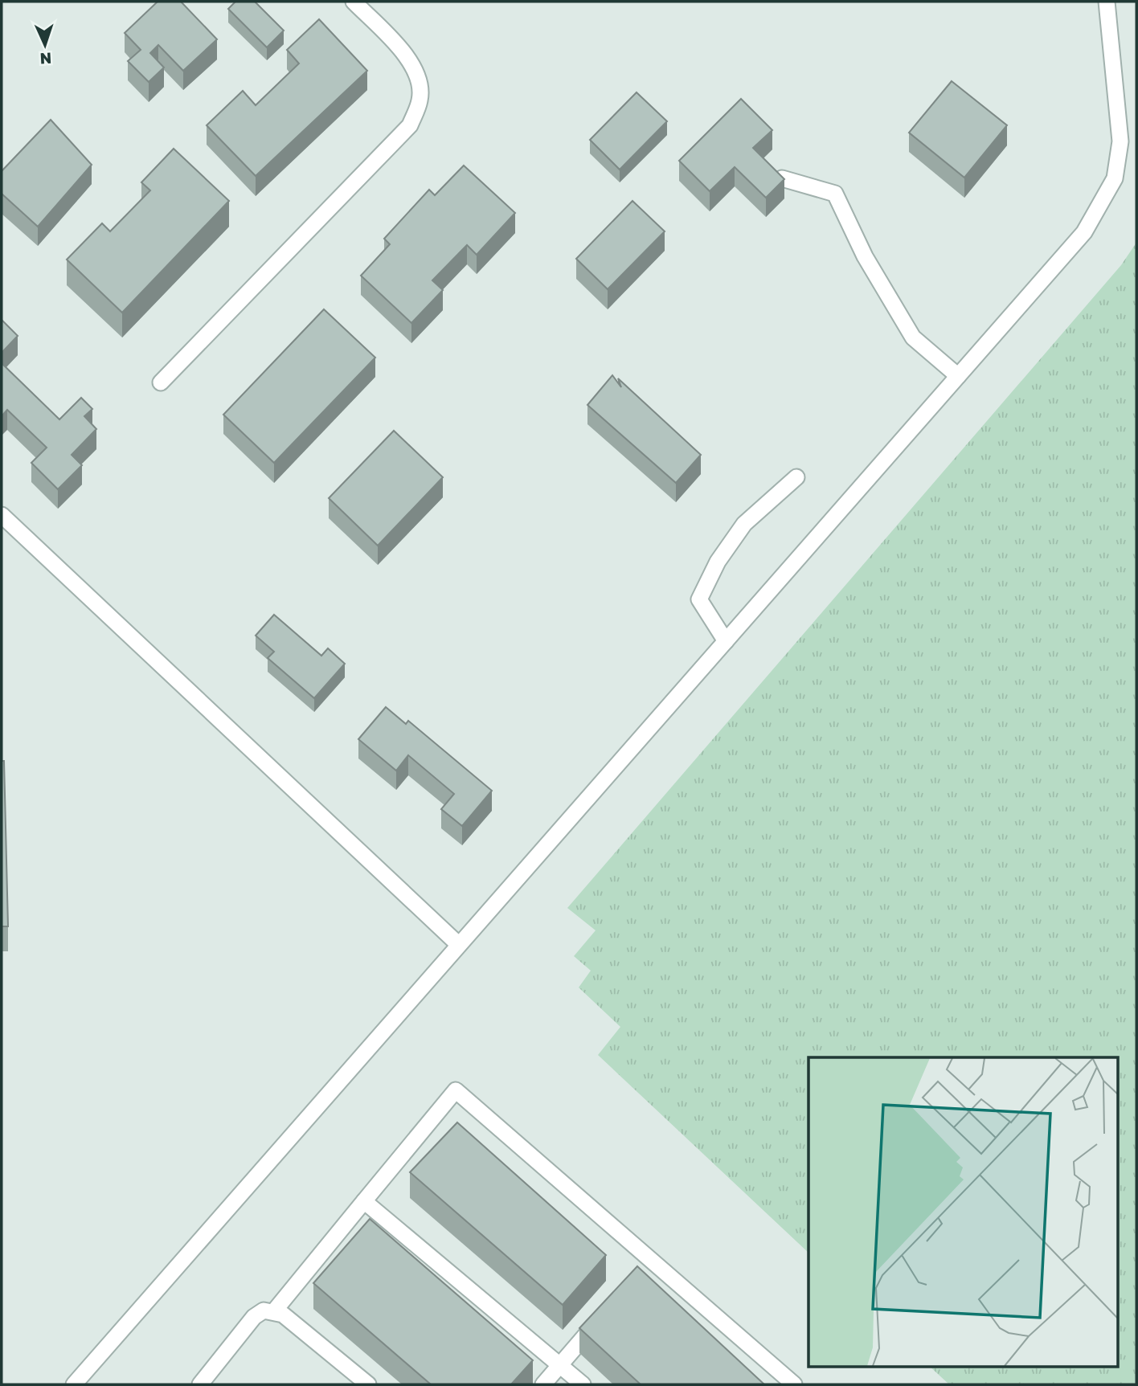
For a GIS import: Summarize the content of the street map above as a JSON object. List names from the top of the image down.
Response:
{
  "north": "bottom"
}
